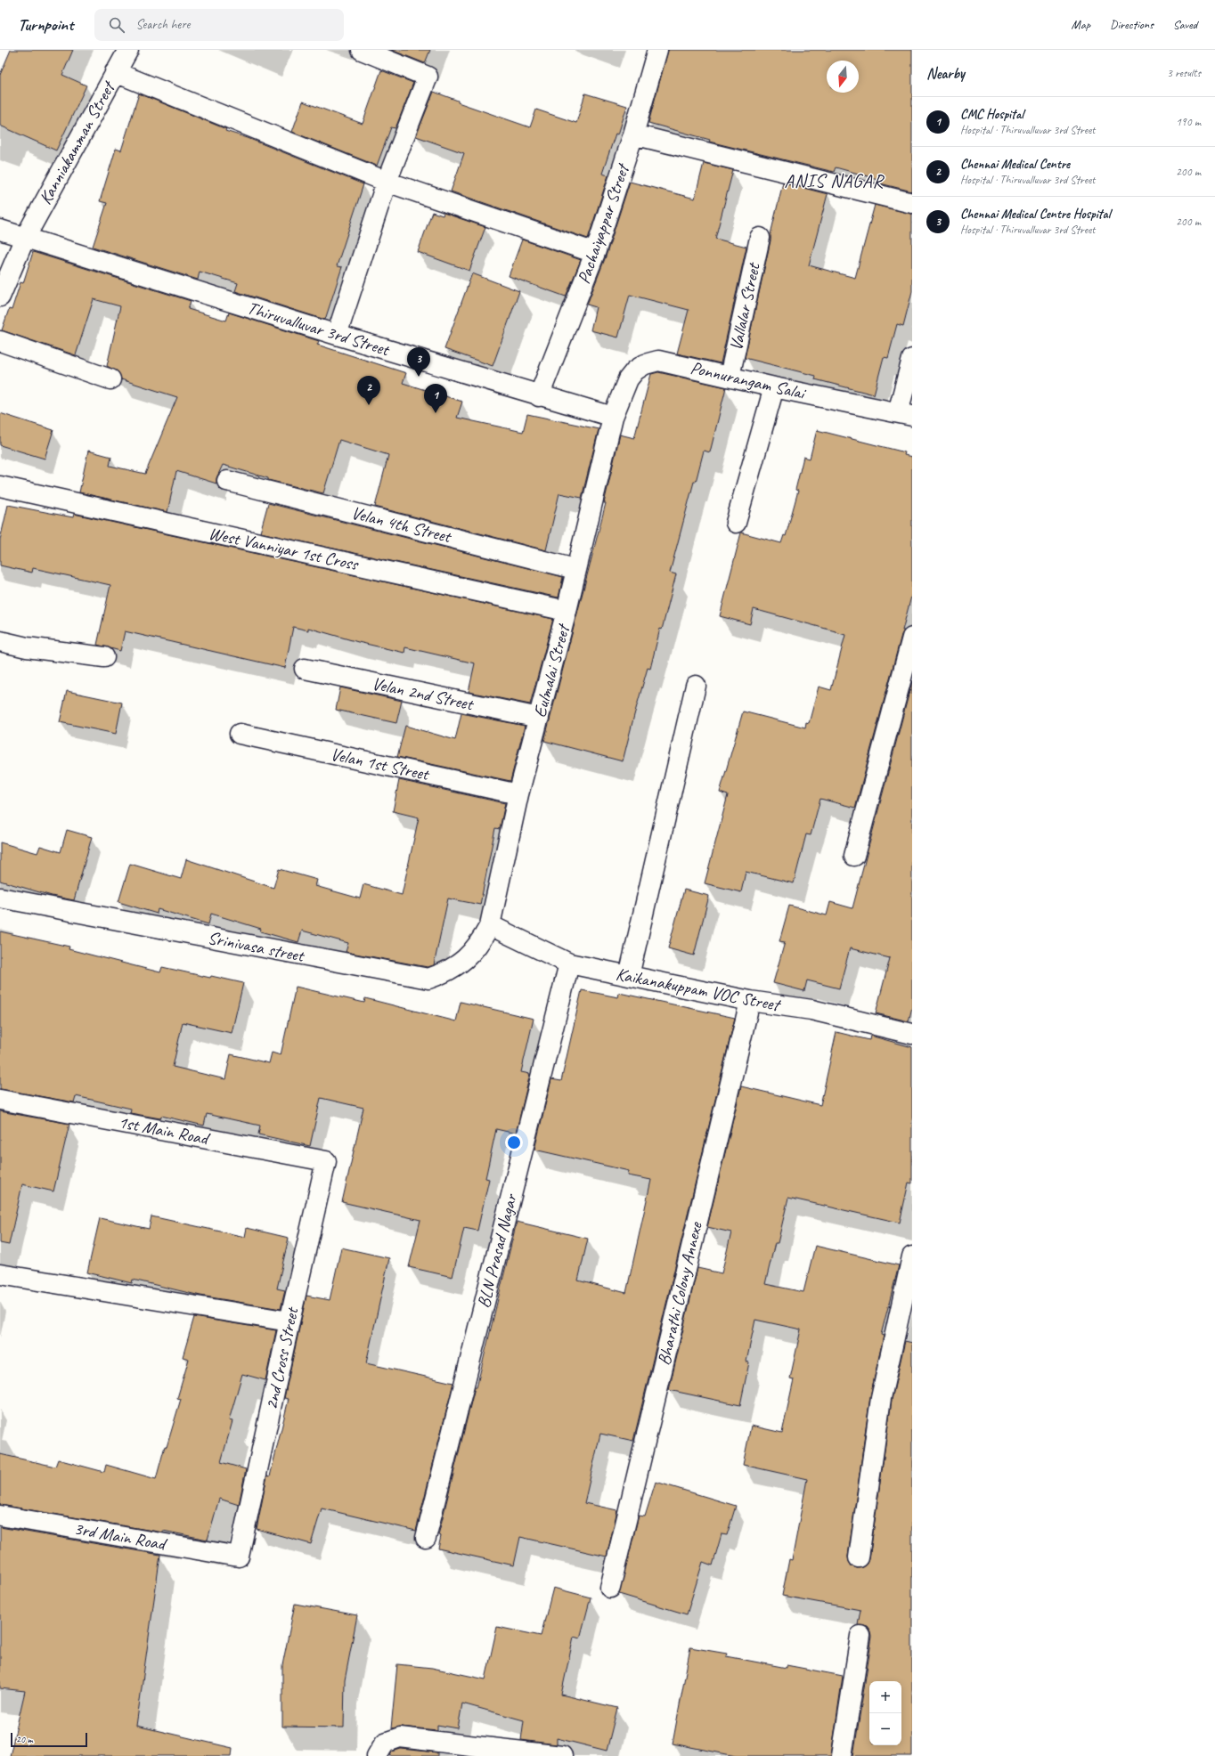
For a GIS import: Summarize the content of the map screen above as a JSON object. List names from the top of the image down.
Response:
{
  "streets": {
    "street": [
      "Kanniakamman Street",
      "Pachaiyappar Street",
      "Vallalar Street",
      "Thiruvalluvar 3rd Street",
      "Ponnurangam Salai",
      "Velan 4th Street",
      "West Vanniyar 1st Cross",
      "Eulmalai Street",
      "Velan 2nd Street",
      "Velan 1st Street",
      "Srinivasa street",
      "Kaikanakuppam VOC Street",
      "1st Main Road",
      "BLN Prasad Nagar",
      "Bharathi Colony Annexe",
      "2nd Cross Street",
      "3rd Main Road"
    ]
  },
  "crossings": [
    ["Kanniakamman Street", "Thiruvalluvar 3rd Street"],
    ["Pachaiyappar Street", "Thiruvalluvar 3rd Street"],
    ["Vallalar Street", "Ponnurangam Salai"],
    ["Thiruvalluvar 3rd Street", "Ponnurangam Salai"],
    ["Thiruvalluvar 3rd Street", "Eulmalai Street"],
    ["Ponnurangam Salai", "Eulmalai Street"],
    ["Velan 4th Street", "Eulmalai Street"],
    ["West Vanniyar 1st Cross", "Eulmalai Street"],
    ["Eulmalai Street", "Velan 2nd Street"],
    ["Eulmalai Street", "Velan 1st Street"],
    ["Eulmalai Street", "Srinivasa street"],
    ["Eulmalai Street", "Kaikanakuppam VOC Street"],
    ["Srinivasa street", "Kaikanakuppam VOC Street"],
    ["Kaikanakuppam VOC Street", "BLN Prasad Nagar"],
    ["Kaikanakuppam VOC Street", "Bharathi Colony Annexe"],
    ["1st Main Road", "2nd Cross Street"],
    ["2nd Cross Street", "3rd Main Road"]
  ],
  "districts": ["ANIS NAGAR"],
  "scale_bar": "20 m",
  "north": "bottom",
  "page": {
    "header": "Turnpoint",
    "search": "Search here",
    "nav": ["Map", "Directions", "Saved"],
    "heading": ["Nearby", "3 results"],
    "list": [
      {
        "mark": "1",
        "name": "CMC Hospital",
        "note": "Hospital · Thiruvalluvar 3rd Street",
        "value": "190 m"
      },
      {
        "mark": "2",
        "name": "Chennai Medical Centre",
        "note": "Hospital · Thiruvalluvar 3rd Street",
        "value": "200 m"
      },
      {
        "mark": "3",
        "name": "Chennai Medical Centre Hospital",
        "note": "Hospital · Thiruvalluvar 3rd Street",
        "value": "200 m"
      }
    ],
    "pins": ["3", "2", "1"],
    "map_buttons": ["+", "−"],
    "scale": "20 m"
  }
}
